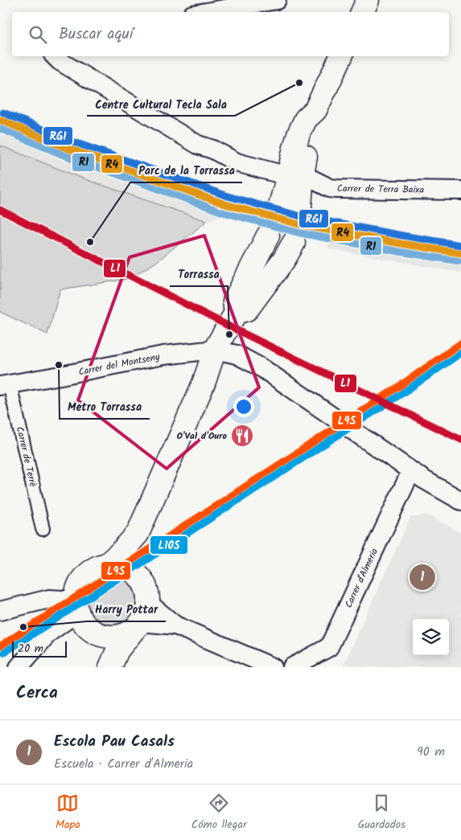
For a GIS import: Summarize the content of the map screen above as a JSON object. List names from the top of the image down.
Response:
{
  "streets": {
    "street": [
      "Carrer de Terra Baixa",
      "Carrer del Montseny",
      "Carrer de Terrè",
      "Carrer d'Almeria"
    ]
  },
  "crossings": [
    ["Carrer del Montseny", "Carrer de Terrè"],
    ["Carrer del Montseny", "Carrer d'Almeria"]
  ],
  "places": {
    "other": [
      "Centre Cultural Tecla Sala",
      "Parc de la Torrassa",
      "Torrassa",
      "Metro Torrassa",
      "Harry Pottar"
    ],
    "restaurant": ["O'Val d'Ouro"]
  },
  "lines": [
    "transit line RG1",
    "transit line R4",
    "transit line R1",
    "transit line L1",
    "transit line L9S",
    "transit line L10S"
  ],
  "scale_bar": "20 m",
  "page": {
    "search": "Buscar aquí",
    "pins": "1",
    "scale": "20 m",
    "heading": "Cerca",
    "list": [
      {
        "mark": "1",
        "name": "Escola Pau Casals",
        "note": "Escuela · Carrer d'Almeria",
        "value": "90 m"
      }
    ],
    "nav": ["Mapa", "Cómo llegar", "Guardados"]
  }
}
